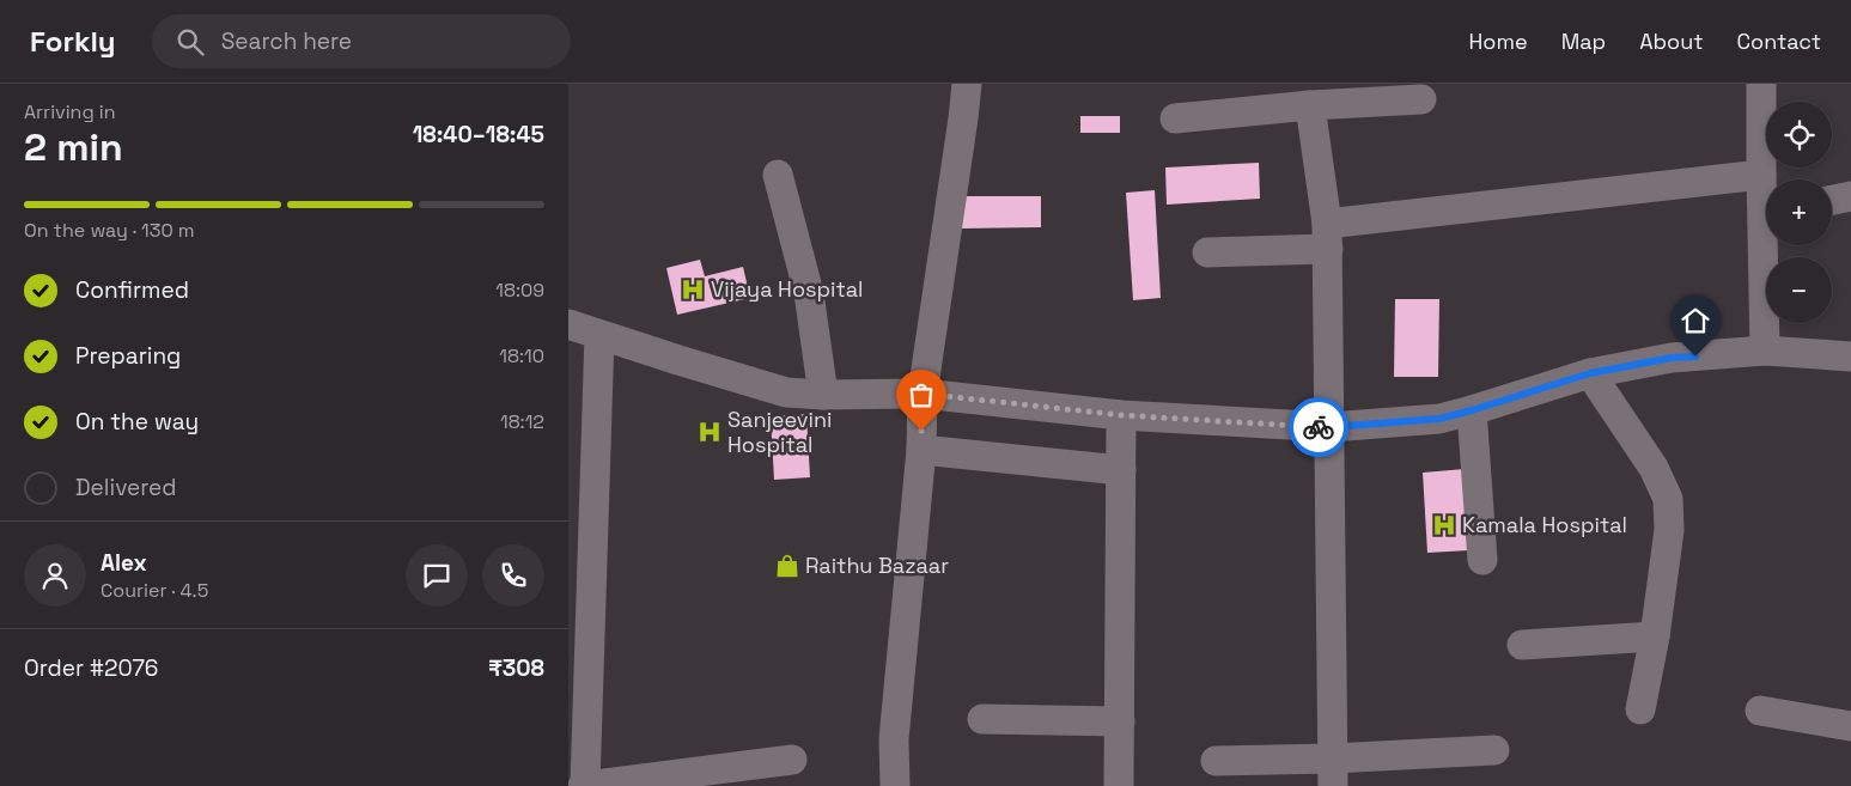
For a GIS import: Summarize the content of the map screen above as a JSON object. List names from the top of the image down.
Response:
{
  "places": {
    "hospital": ["Vijaya Hospital", "Sanjeevini Hospital", "Kamala Hospital"],
    "shop": ["Raithu Bazaar"]
  },
  "page": {
    "header": "Forkly",
    "search": "Search here",
    "nav": [
      "Home",
      "Map",
      "About",
      "Contact"
    ],
    "heading": ["2 min", "Arriving in", "18:40–18:45"],
    "panel": [
      "Alex",
      "Courier · 4.5",
      "Order #2076",
      "₹308"
    ],
    "map_buttons": ["+", "−"],
    "bar": "On the way · 130 m",
    "list": [
      ["Confirmed", "18:09"],
      ["Preparing", "18:10"],
      ["On the way", "18:12"],
      "Delivered"
    ]
  }
}
